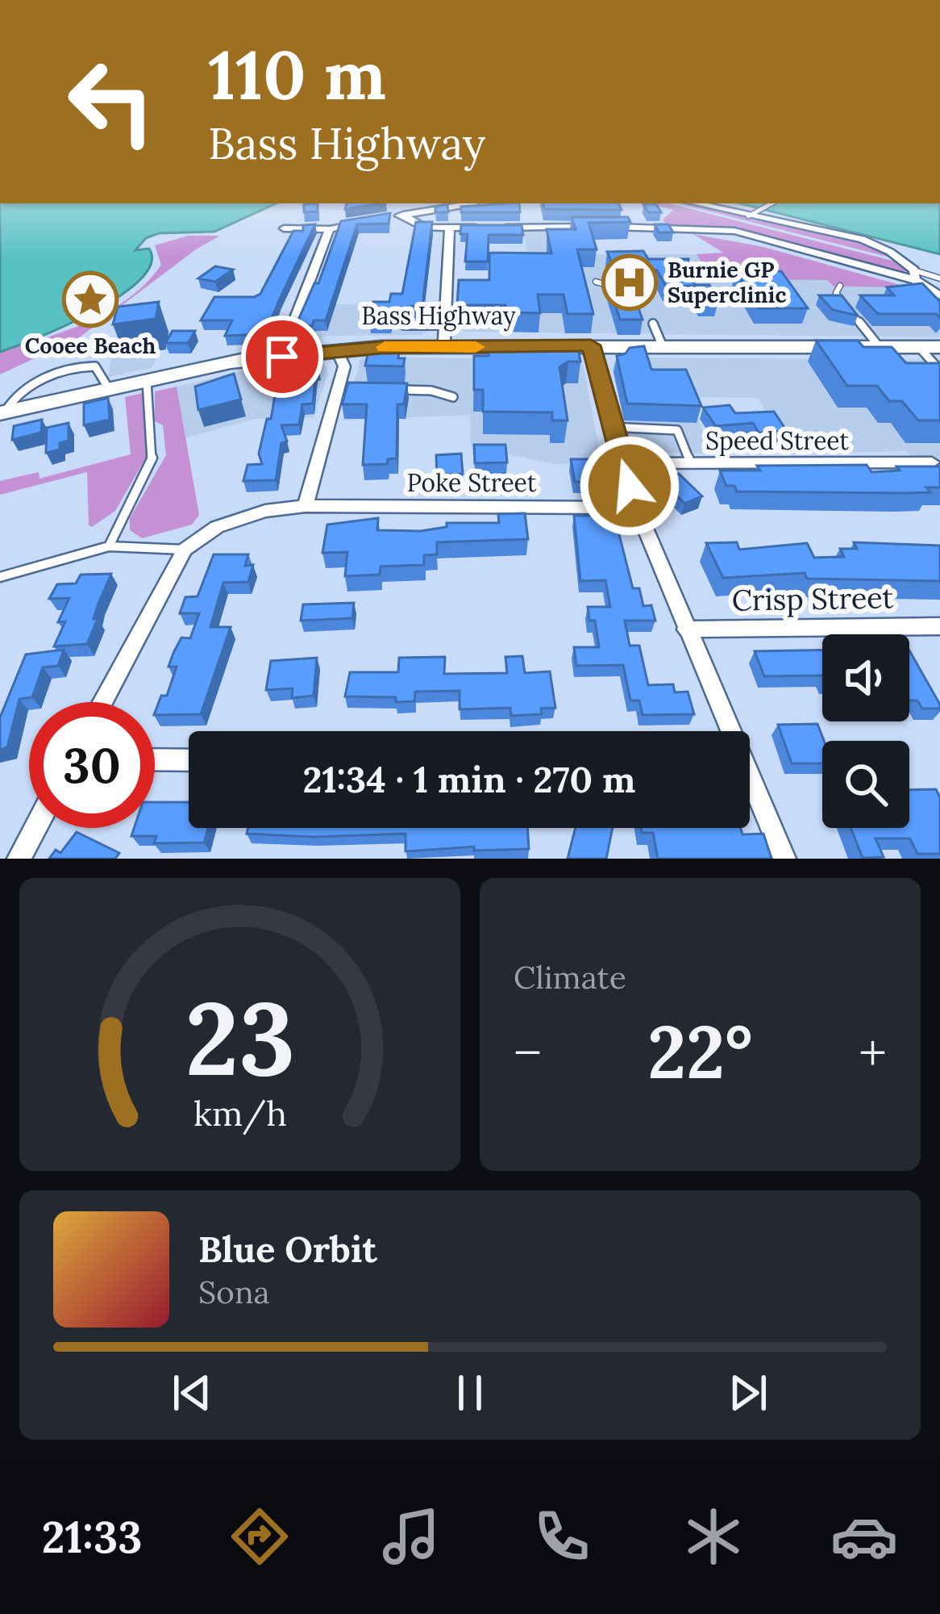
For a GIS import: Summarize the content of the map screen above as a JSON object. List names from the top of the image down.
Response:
{
  "streets": {
    "highway": ["Bass Highway"],
    "street": ["Speed Street", "Poke Street", "Crisp Street"]
  },
  "places": {
    "hospital": ["Burnie GP Superclinic"],
    "place": ["Cooee Beach"]
  },
  "page": {
    "turn": ["110 m", "Bass Highway"],
    "limit": "30",
    "trip": "21:34 · 1 min · 270 m",
    "tile": "Climate",
    "heat": ["−", "22°", "+"],
    "song": ["Blue Orbit", "Sona"],
    "tabs": "21:33",
    "gauge": ["23", "km/h"]
  }
}
